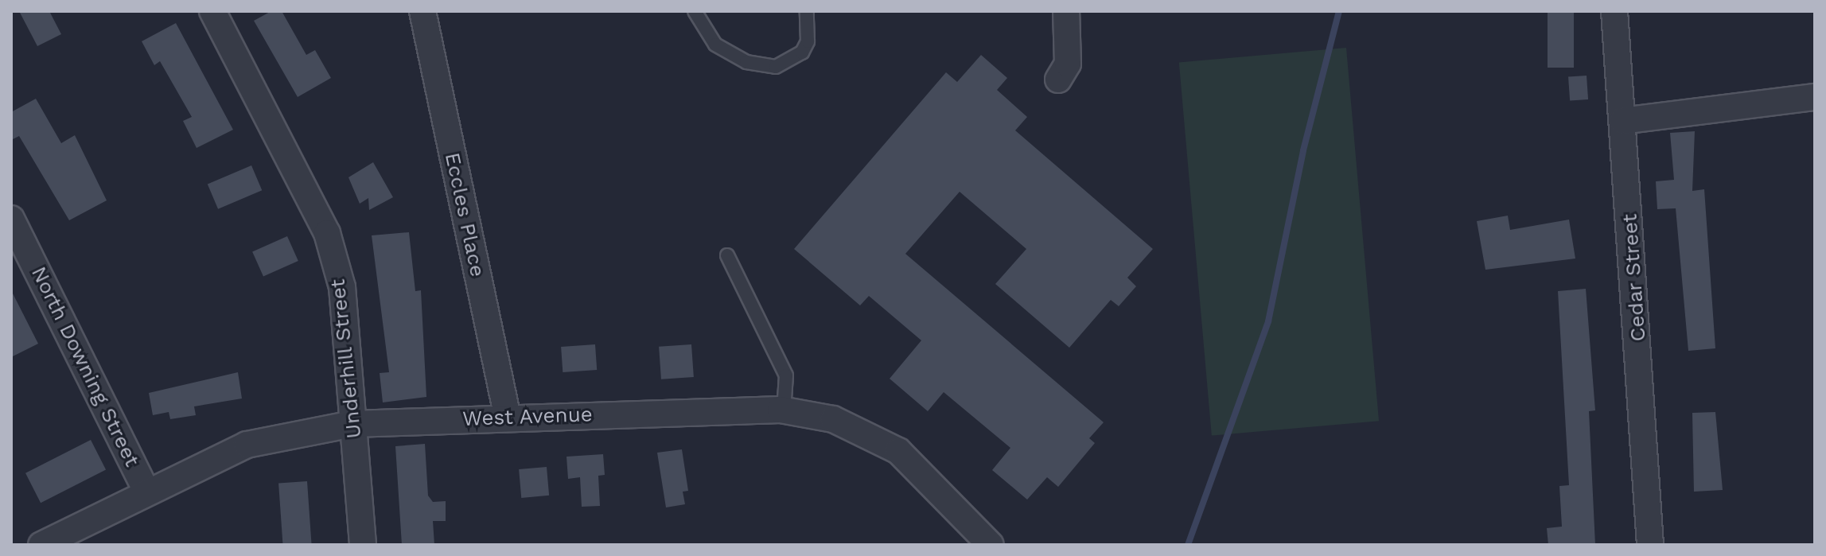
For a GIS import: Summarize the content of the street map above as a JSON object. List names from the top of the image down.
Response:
{
  "streets": {
    "street": [
      "Eccles Place",
      "Cedar Street",
      "Underhill Street",
      "North Downing Street",
      "West Avenue"
    ]
  },
  "crossings": [
    ["Eccles Place", "West Avenue"],
    ["Underhill Street", "West Avenue"],
    ["North Downing Street", "West Avenue"]
  ]
}
